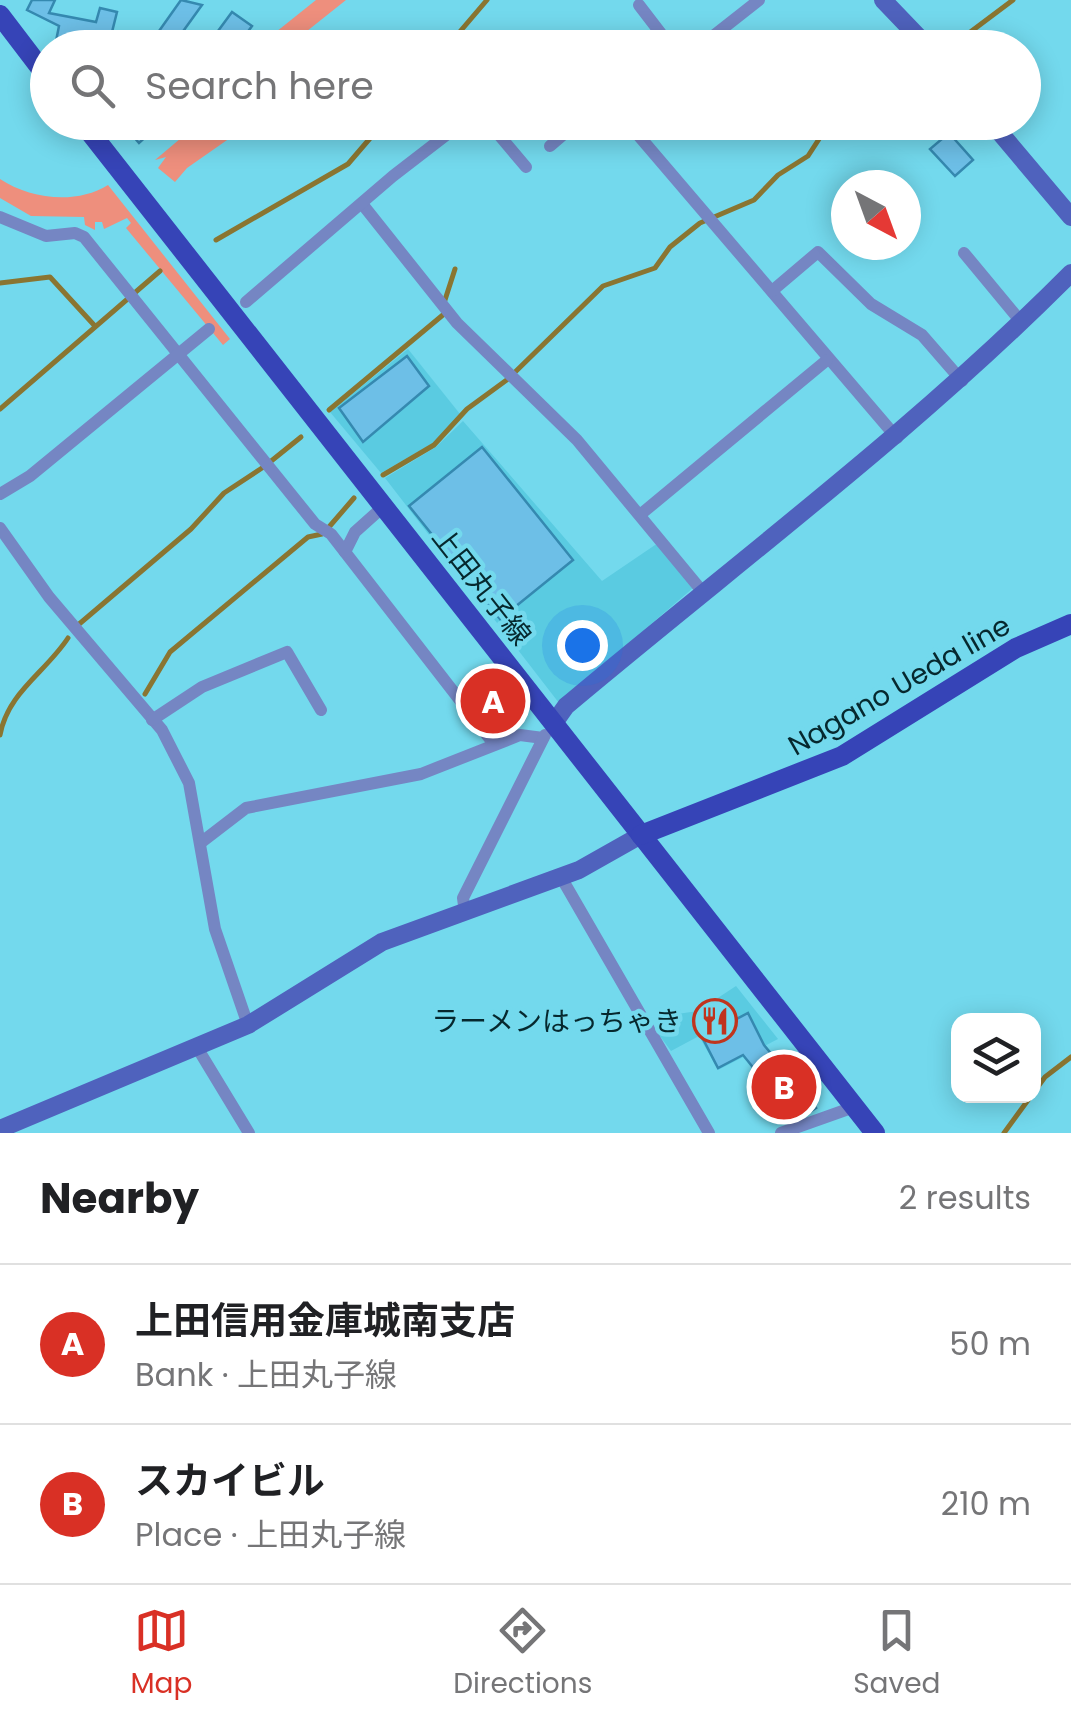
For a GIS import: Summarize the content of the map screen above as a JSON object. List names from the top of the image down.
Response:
{
  "streets": {
    "main road": ["上田丸子線", "Nagano Ueda line"]
  },
  "crossings": [
    ["上田丸子線", "Nagano Ueda line"]
  ],
  "places": {
    "restaurant": ["ラーメンはっちゃき"]
  },
  "north": "bottom right",
  "page": {
    "search": "Search here",
    "pins": ["A", "B"],
    "heading": ["Nearby", "2 results"],
    "list": [
      {
        "mark": "A",
        "name": "上田信用金庫城南支店",
        "note": "Bank · 上田丸子線",
        "value": "50 m"
      },
      {
        "mark": "B",
        "name": "スカイビル",
        "note": "Place · 上田丸子線",
        "value": "210 m"
      }
    ],
    "nav": ["Map", "Directions", "Saved"]
  }
}
